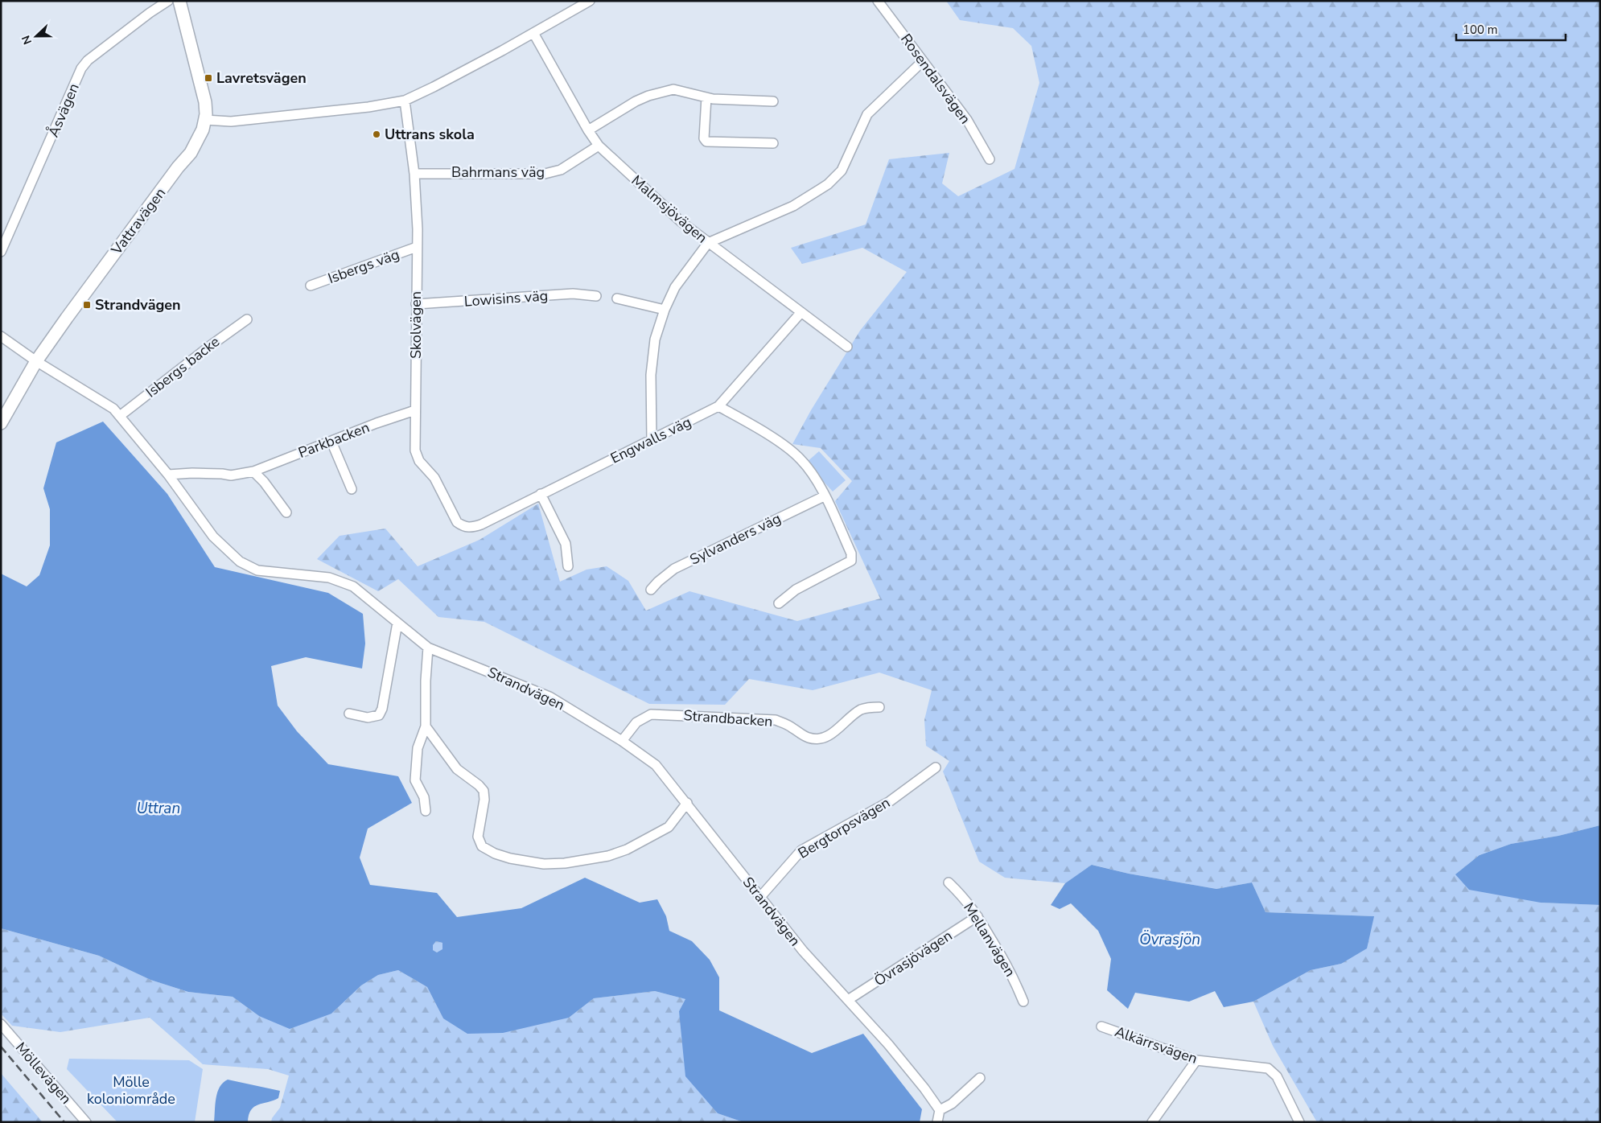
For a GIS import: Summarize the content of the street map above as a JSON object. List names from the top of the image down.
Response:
{
  "streets": {
    "street": [
      "Rosendalsvägen",
      "Åsvägen",
      "Bahrmans väg",
      "Malmsjövägen",
      "Vattravägen",
      "Isbergs väg",
      "Lowisins väg",
      "Skolvägen",
      "Isbergs backe",
      "Parkbacken",
      "Engwalls väg",
      "Sylvanders väg",
      "Strandvägen",
      "Strandbacken",
      "Bergtorpsvägen",
      "Mellanvägen",
      "Övrasjövägen",
      "Alkärrsvägen",
      "Möllevägen"
    ]
  },
  "crossings": [
    ["Bahrmans väg", "Malmsjövägen"],
    ["Bahrmans väg", "Skolvägen"],
    ["Malmsjövägen", "Engwalls väg"],
    ["Vattravägen", "Strandvägen"],
    ["Isbergs väg", "Skolvägen"],
    ["Lowisins väg", "Skolvägen"],
    ["Skolvägen", "Parkbacken"],
    ["Skolvägen", "Engwalls väg"],
    ["Isbergs backe", "Strandvägen"],
    ["Parkbacken", "Strandvägen"],
    ["Strandvägen", "Strandbacken"],
    ["Strandvägen", "Bergtorpsvägen"],
    ["Strandvägen", "Övrasjövägen"],
    ["Mellanvägen", "Övrasjövägen"]
  ],
  "water": ["Uttran", "Övrasjön"],
  "parks": ["Mölle koloniområde"],
  "places": {
    "transit": ["Lavretsvägen", "Strandvägen"],
    "other": ["Uttrans skola"]
  },
  "scale_bar": "100 m",
  "north": "left"
}
